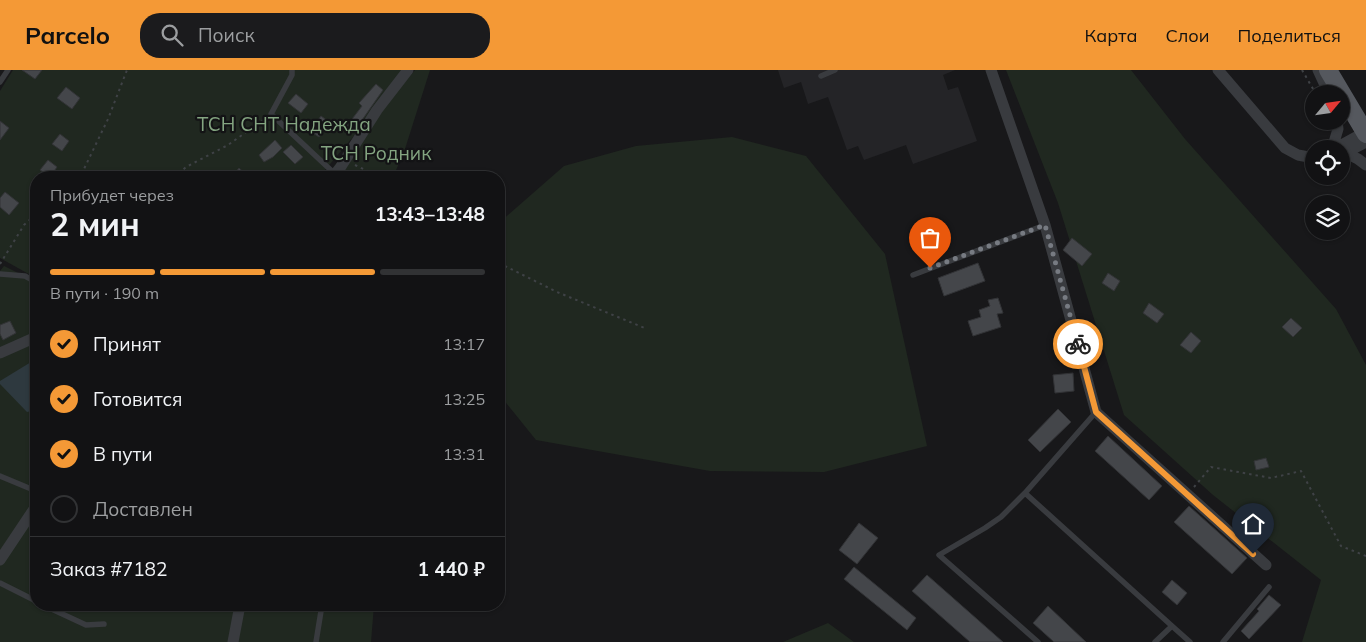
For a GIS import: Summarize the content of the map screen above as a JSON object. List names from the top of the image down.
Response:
{
  "parks": ["ТСН СНТ Надежда", "ТСН Родник"],
  "north": "top right",
  "page": {
    "header": "Parcelo",
    "search": "Поиск",
    "nav": ["Карта", "Слои", "Поделиться"],
    "heading": ["2 мин", "Прибудет через", "13:43–13:48"],
    "panel": ["Заказ #7182", "1 440 ₽"],
    "bar": "В пути · 190 m",
    "list": [
      ["Принят", "13:17"],
      ["Готовится", "13:25"],
      ["В пути", "13:31"],
      "Доставлен"
    ]
  }
}
